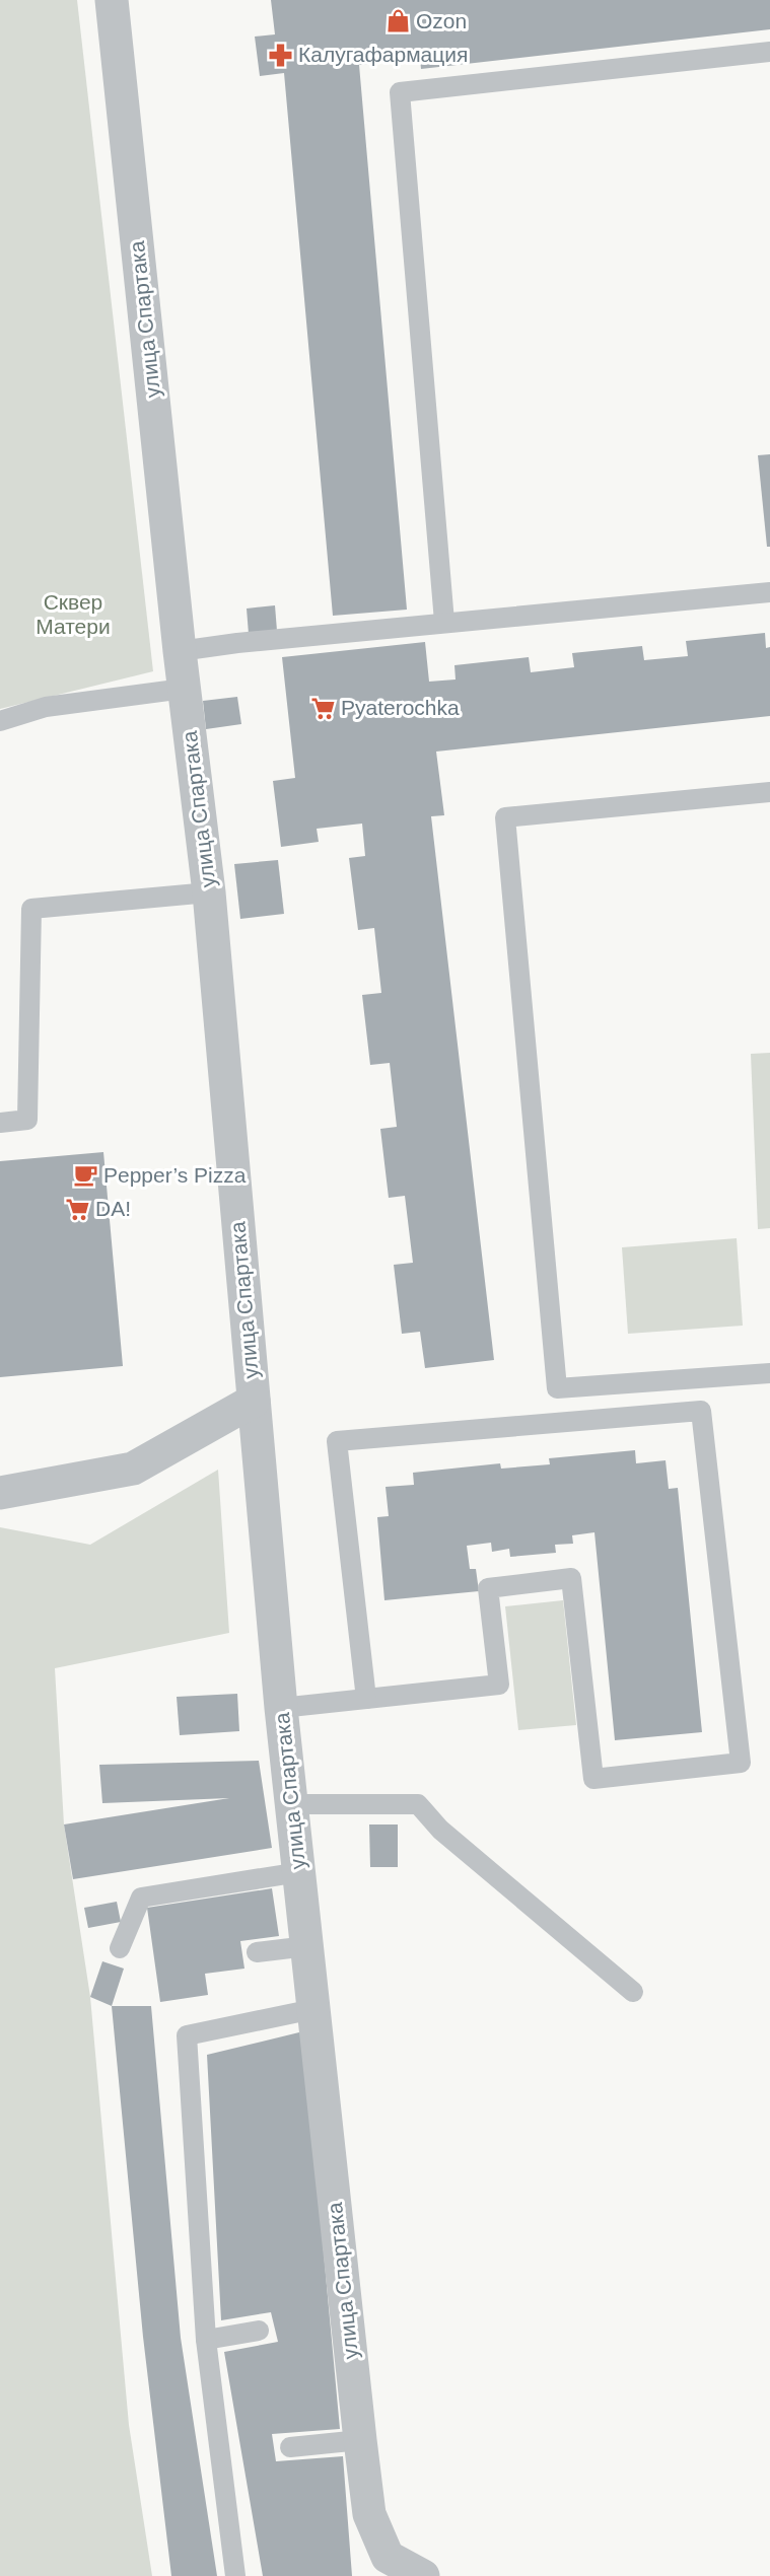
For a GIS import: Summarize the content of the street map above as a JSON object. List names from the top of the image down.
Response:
{
  "streets": {
    "street": ["улица Спартака"]
  },
  "parks": ["Сквер Матери"],
  "places": {
    "shop": ["Ozon"],
    "pharmacy": ["Калугафармация"],
    "supermarket": ["Pyaterochka", "DA!"],
    "cafe": ["Pepper’s Pizza"]
  }
}
